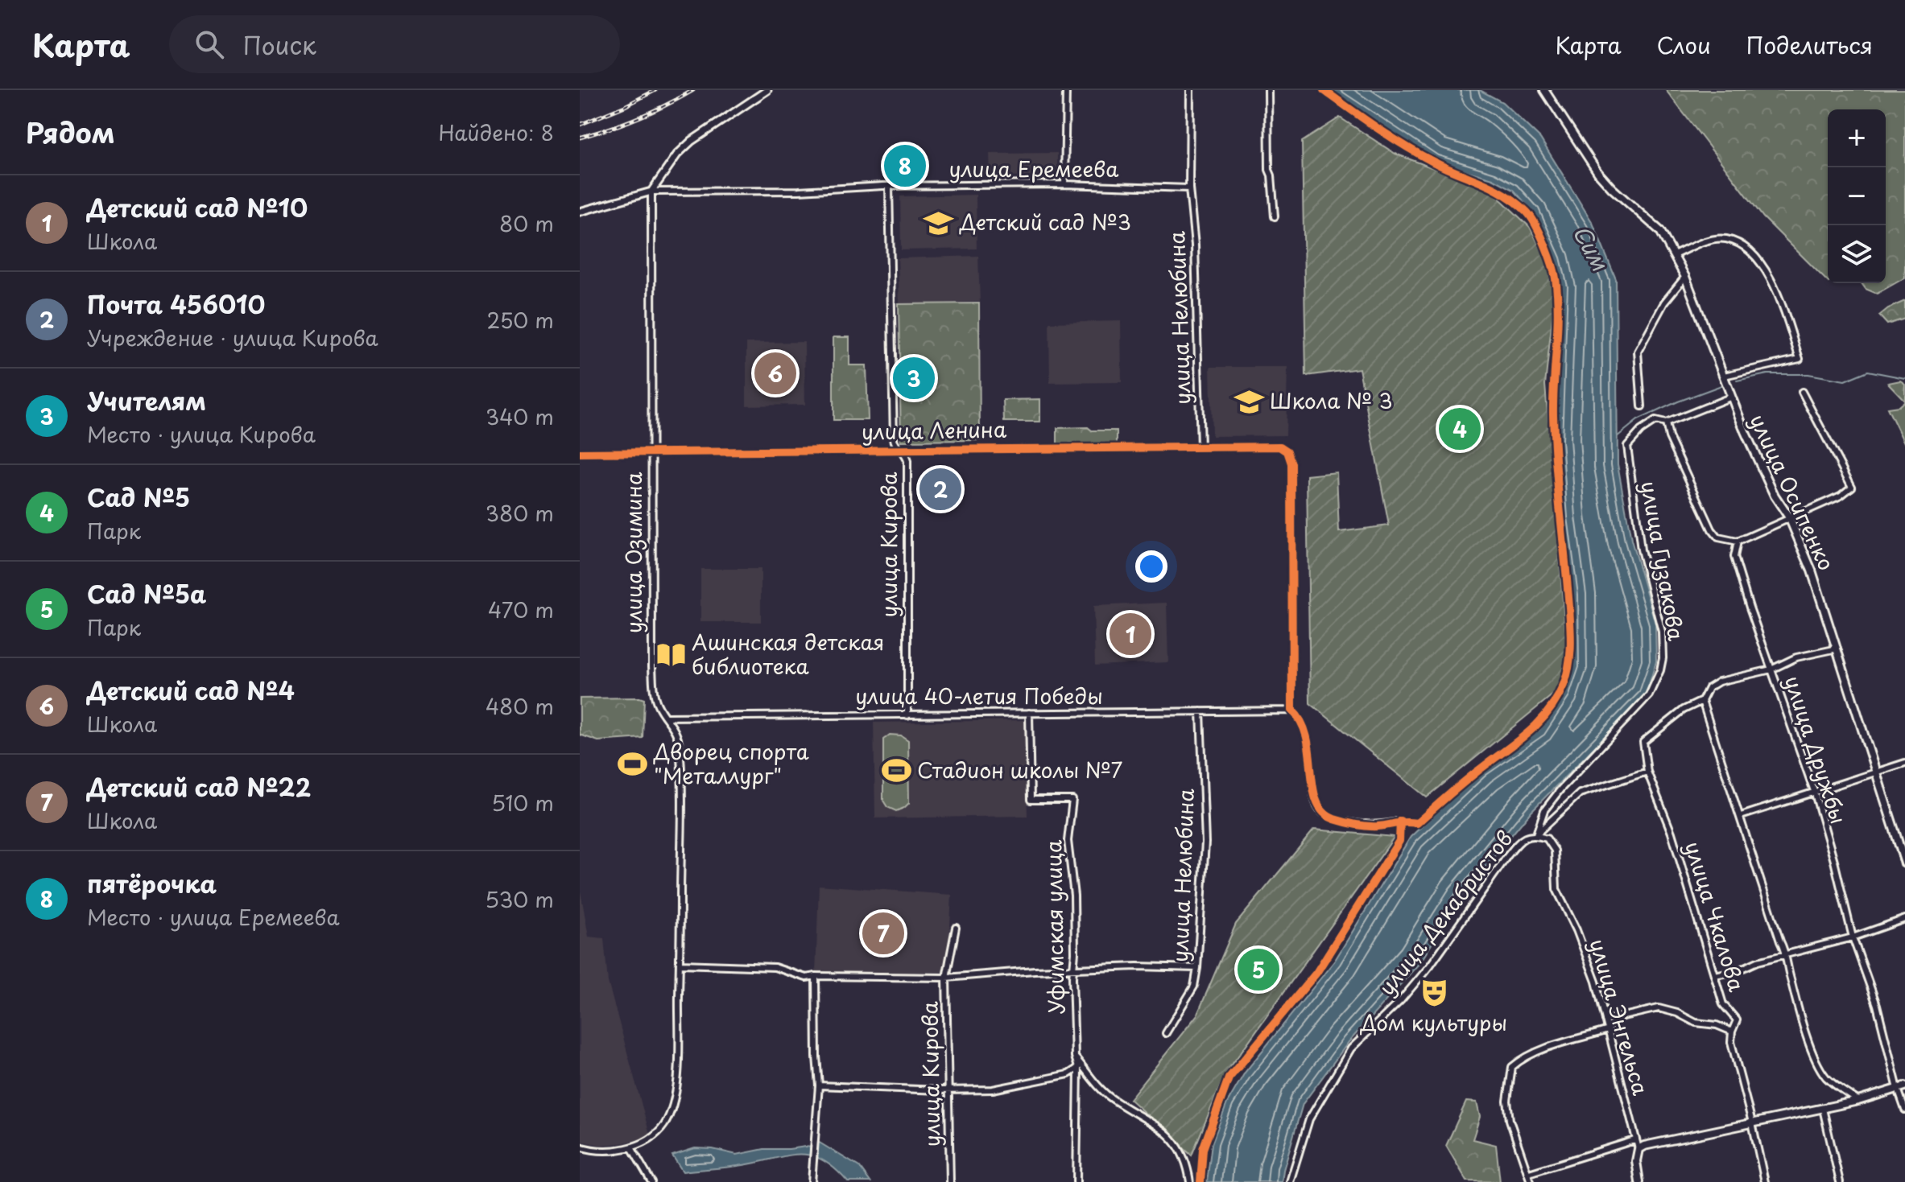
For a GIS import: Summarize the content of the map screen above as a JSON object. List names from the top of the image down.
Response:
{
  "streets": {
    "main road": ["улица Осипенко", "улица Энгельса"],
    "street": [
      "улица Еремеева",
      "улица Нелюбина",
      "улица Ленина",
      "улица Кирова",
      "улица Озимина",
      "улица Гузакова",
      "улица 40-летия Победы",
      "улица Дружбы",
      "улица Декабристов",
      "улица Чкалова",
      "Уфимская улица"
    ]
  },
  "crossings": [
    ["улица Еремеева", "улица Нелюбина"],
    ["улица Еремеева", "улица Кирова"],
    ["улица Еремеева", "улица Озимина"],
    ["улица Нелюбина", "улица Ленина"],
    ["улица Нелюбина", "улица 40-летия Победы"],
    ["улица Ленина", "улица Кирова"],
    ["улица Ленина", "улица Озимина"],
    ["улица Ленина", "улица 40-летия Победы"],
    ["улица Осипенко", "улица Гузакова"],
    ["улица Кирова", "улица 40-летия Победы"],
    ["улица Озимина", "улица 40-летия Победы"],
    ["улица Гузакова", "улица Декабристов"],
    ["улица Гузакова", "улица Энгельса"],
    ["улица 40-летия Победы", "Уфимская улица"],
    ["улица Декабристов", "улица Чкалова"],
    ["улица Декабристов", "улица Энгельса"]
  ],
  "water": ["Сим"],
  "places": {
    "school or university": ["Детский сад №3", "Школа № 3"],
    "library": ["Ашинская детская библиотека"],
    "sports": ["Дворец спорта \"Металлург\"", "Стадион школы №7"],
    "theatre": ["Дом культуры"]
  },
  "page": {
    "header": "Карта",
    "search": "Поиск",
    "nav": ["Карта", "Слои", "Поделиться"],
    "heading": ["Рядом", "Найдено: 8"],
    "map_buttons": ["+", "−"],
    "pins": [
      "8",
      "6",
      "3",
      "4",
      "2",
      "1",
      "7",
      "5"
    ],
    "list": [
      {
        "mark": "1",
        "name": "Детский сад №10",
        "note": "Школа",
        "value": "80 m"
      },
      {
        "mark": "2",
        "name": "Почта 456010",
        "note": "Учреждение · улица Кирова",
        "value": "250 m"
      },
      {
        "mark": "3",
        "name": "Учителям",
        "note": "Место · улица Кирова",
        "value": "340 m"
      },
      {
        "mark": "4",
        "name": "Сад №5",
        "note": "Парк",
        "value": "380 m"
      },
      {
        "mark": "5",
        "name": "Сад №5а",
        "note": "Парк",
        "value": "470 m"
      },
      {
        "mark": "6",
        "name": "Детский сад №4",
        "note": "Школа",
        "value": "480 m"
      },
      {
        "mark": "7",
        "name": "Детский сад №22",
        "note": "Школа",
        "value": "510 m"
      },
      {
        "mark": "8",
        "name": "пятёрочка",
        "note": "Место · улица Еремеева",
        "value": "530 m"
      }
    ]
  }
}
